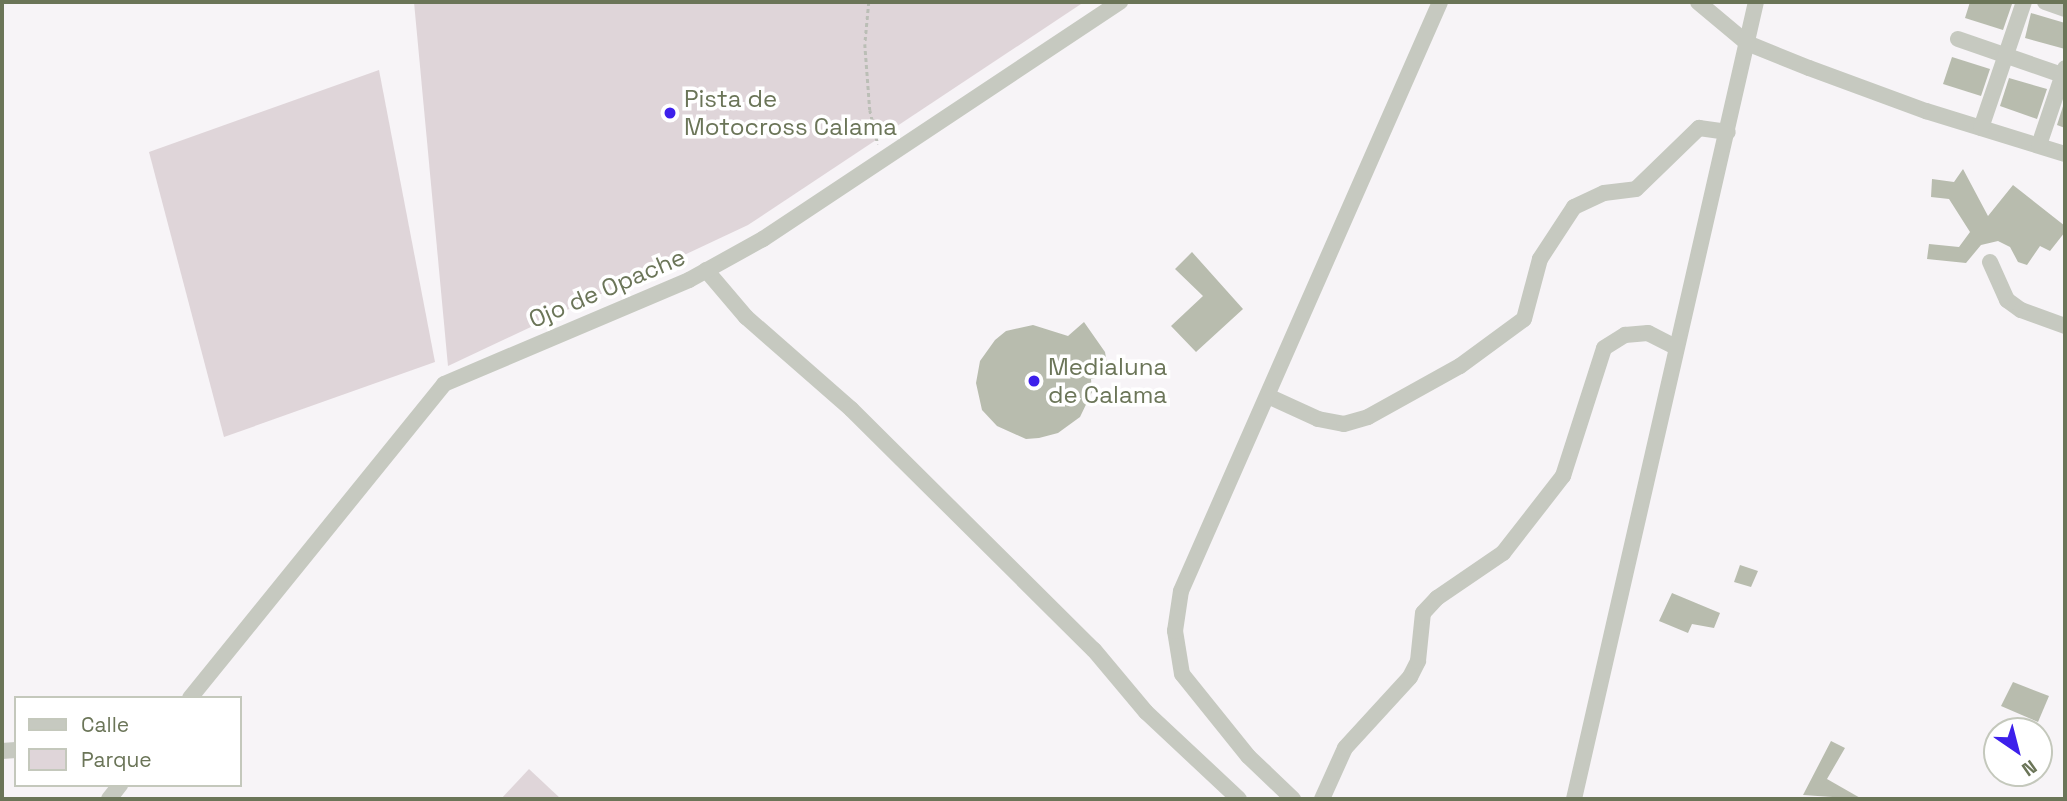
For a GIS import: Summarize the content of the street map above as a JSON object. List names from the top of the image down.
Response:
{
  "streets": {
    "street": ["Ojo de Opache"]
  },
  "places": ["Pista de Motocross Calama", "Medialuna de Calama"],
  "legend": ["Calle", "Parque"],
  "north": "bottom right"
}
